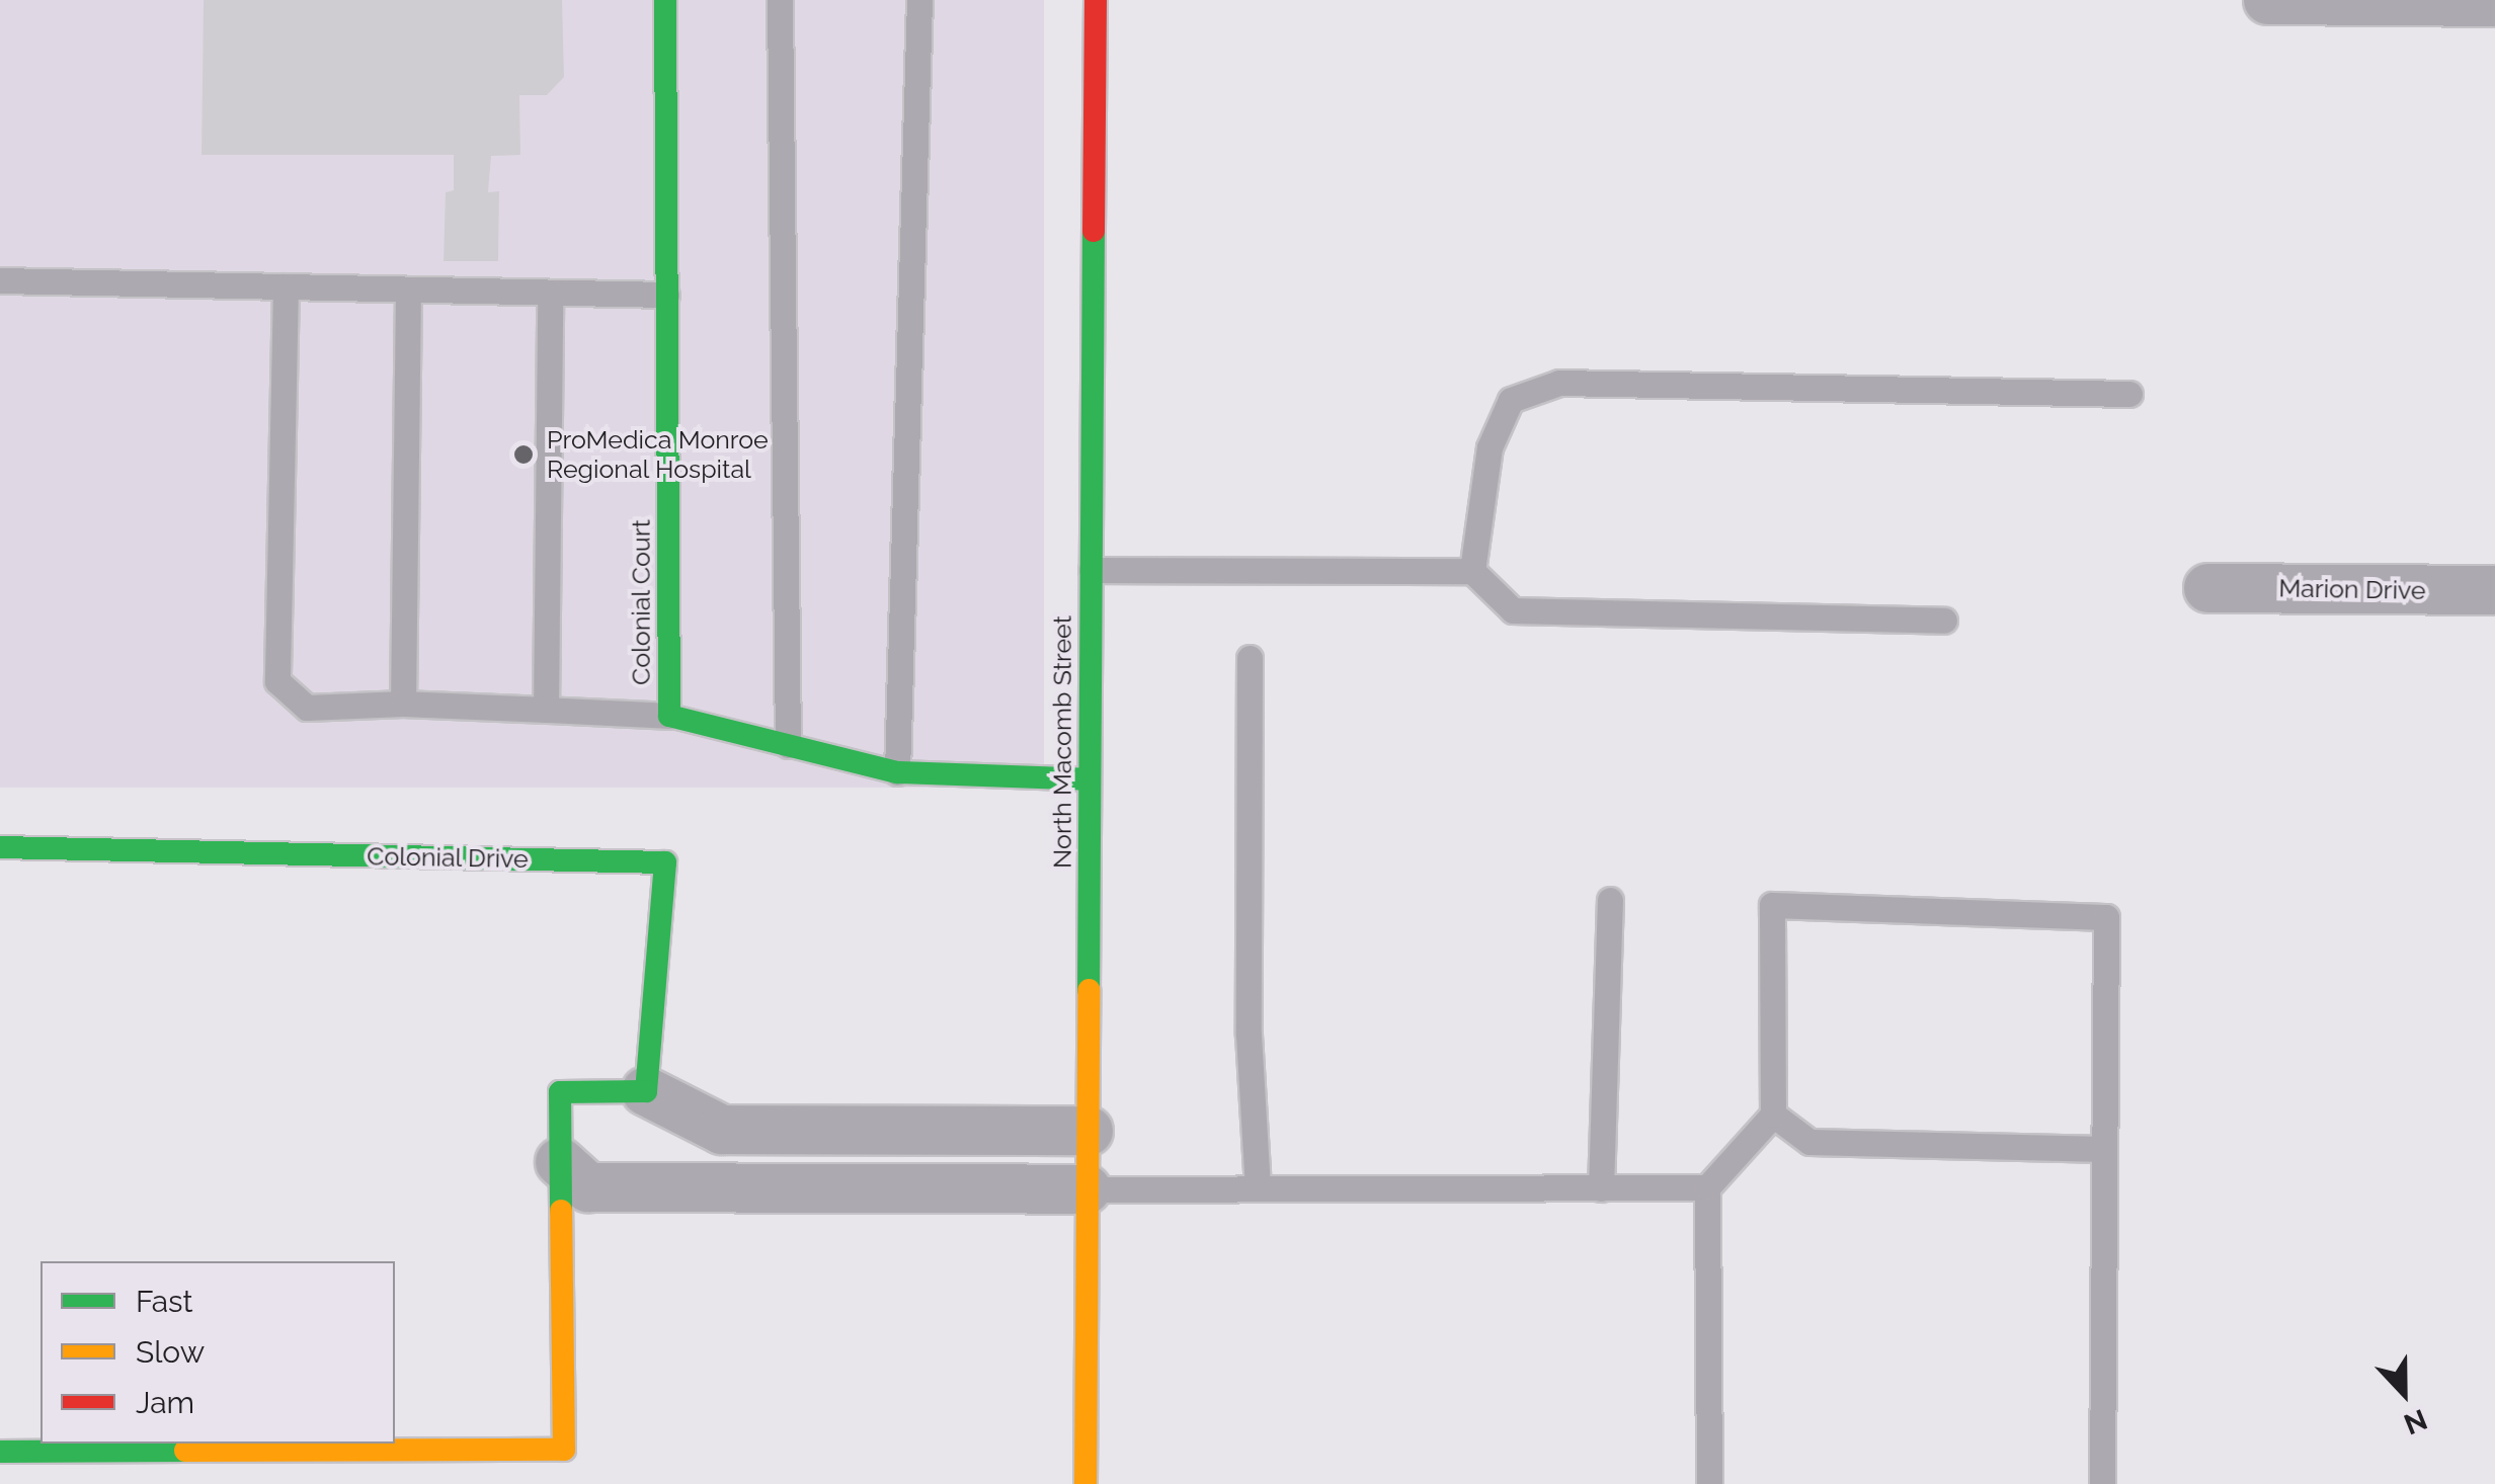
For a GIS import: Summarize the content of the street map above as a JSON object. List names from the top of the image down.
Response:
{
  "streets": {
    "street": [
      "Marion Drive",
      "Colonial Court",
      "North Macomb Street",
      "Colonial Drive"
    ]
  },
  "crossings": [
    ["Colonial Court", "North Macomb Street"]
  ],
  "places": ["ProMedica Monroe Regional Hospital"],
  "legend": ["Fast", "Slow", "Jam"],
  "north": "bottom"
}
